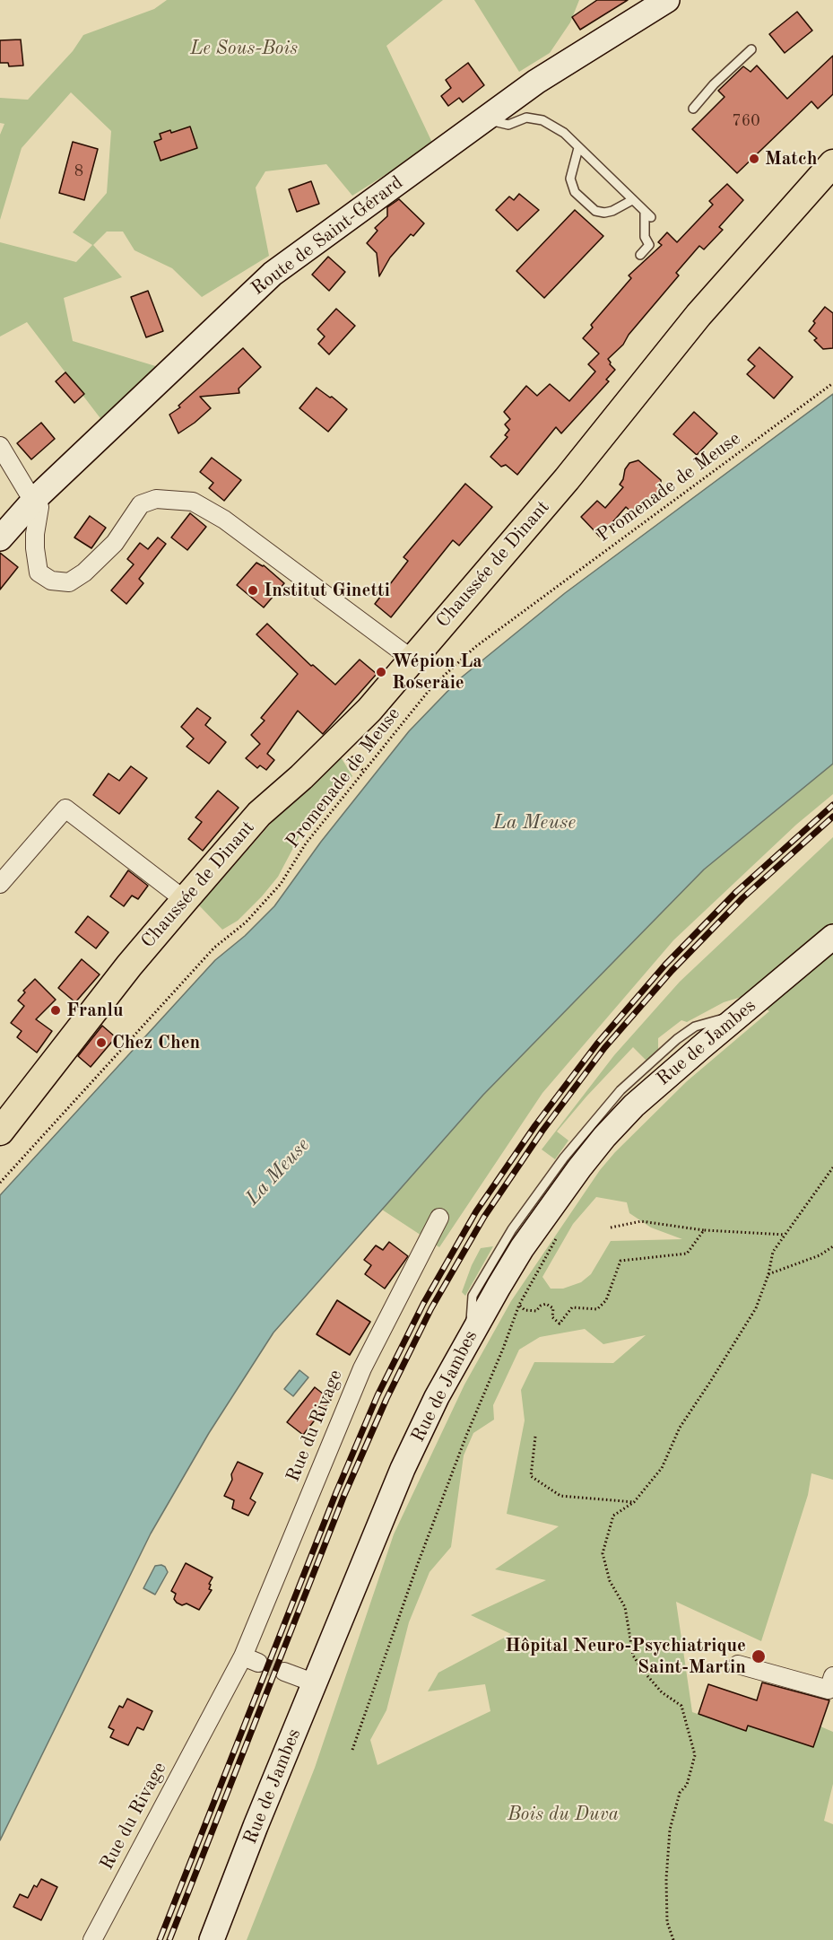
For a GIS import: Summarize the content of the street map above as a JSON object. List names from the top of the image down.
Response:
{
  "streets": {
    "main road": ["Route de Saint-Gérard", "Chaussée de Dinant", "Rue de Jambes"],
    "street": ["Rue du Rivage"],
    "path": ["Promenade de Meuse"]
  },
  "water": ["La Meuse"],
  "parks": ["Le Sous-Bois", "Bois du Duva"],
  "places": [
    "Match",
    "Institut Ginetti",
    "Wépion La Roseraie",
    "Franlu",
    "Chez Chen",
    "Hôpital Neuro-Psychiatrique Saint-Martin"
  ],
  "house_numbers": ["760", "8"]
}
